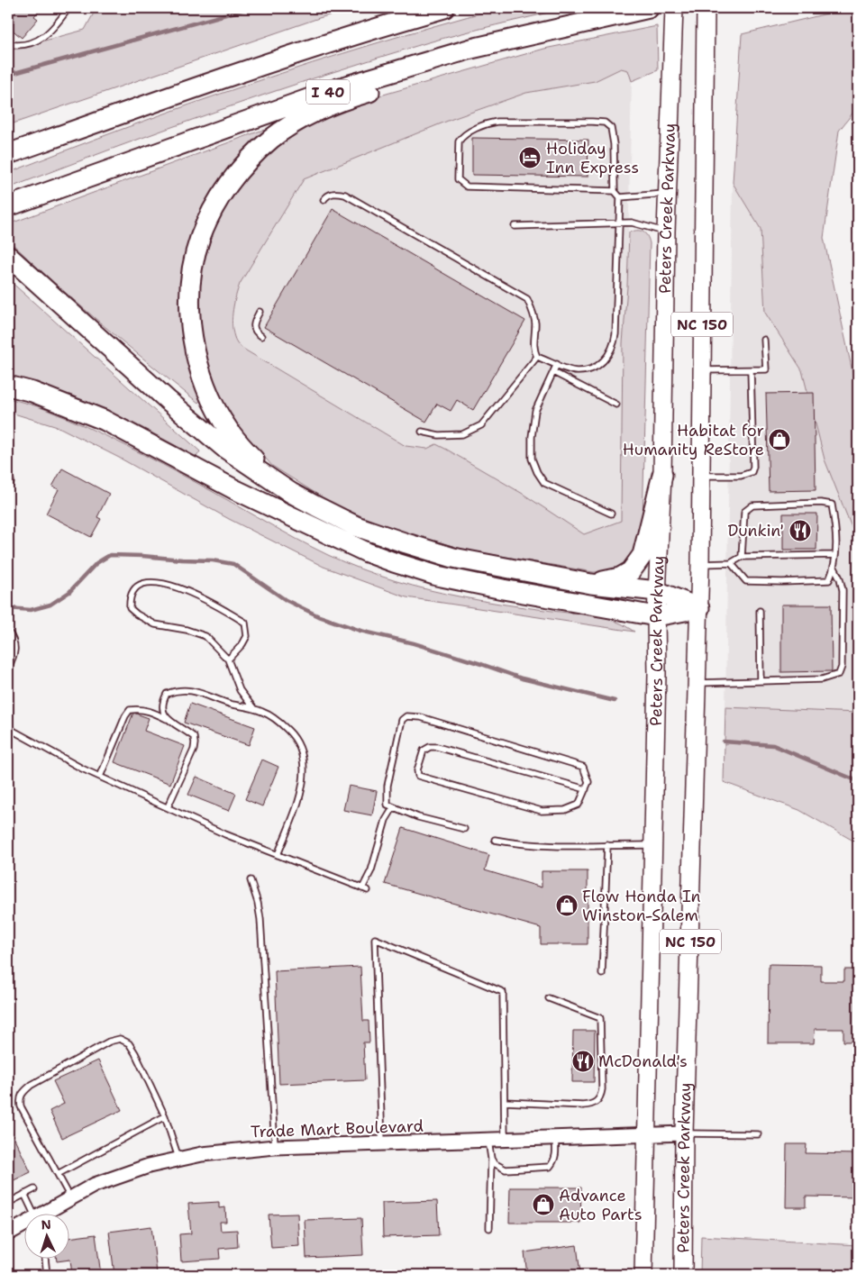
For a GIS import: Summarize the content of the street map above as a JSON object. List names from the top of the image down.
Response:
{
  "streets": {
    "highway": ["I 40"],
    "main road": ["Peters Creek Parkway", "NC 150"],
    "street": ["Trade Mart Boulevard"]
  },
  "crossings": [
    ["Peters Creek Parkway", "Trade Mart Boulevard"]
  ],
  "places": {
    "hotel": ["Holiday Inn Express"],
    "shop": ["Habitat for Humanity ReStore", "Flow Honda In Winston-Salem", "Advance Auto Parts"],
    "restaurant": ["Dunkin'", "McDonald's"]
  },
  "north": "top"
}
